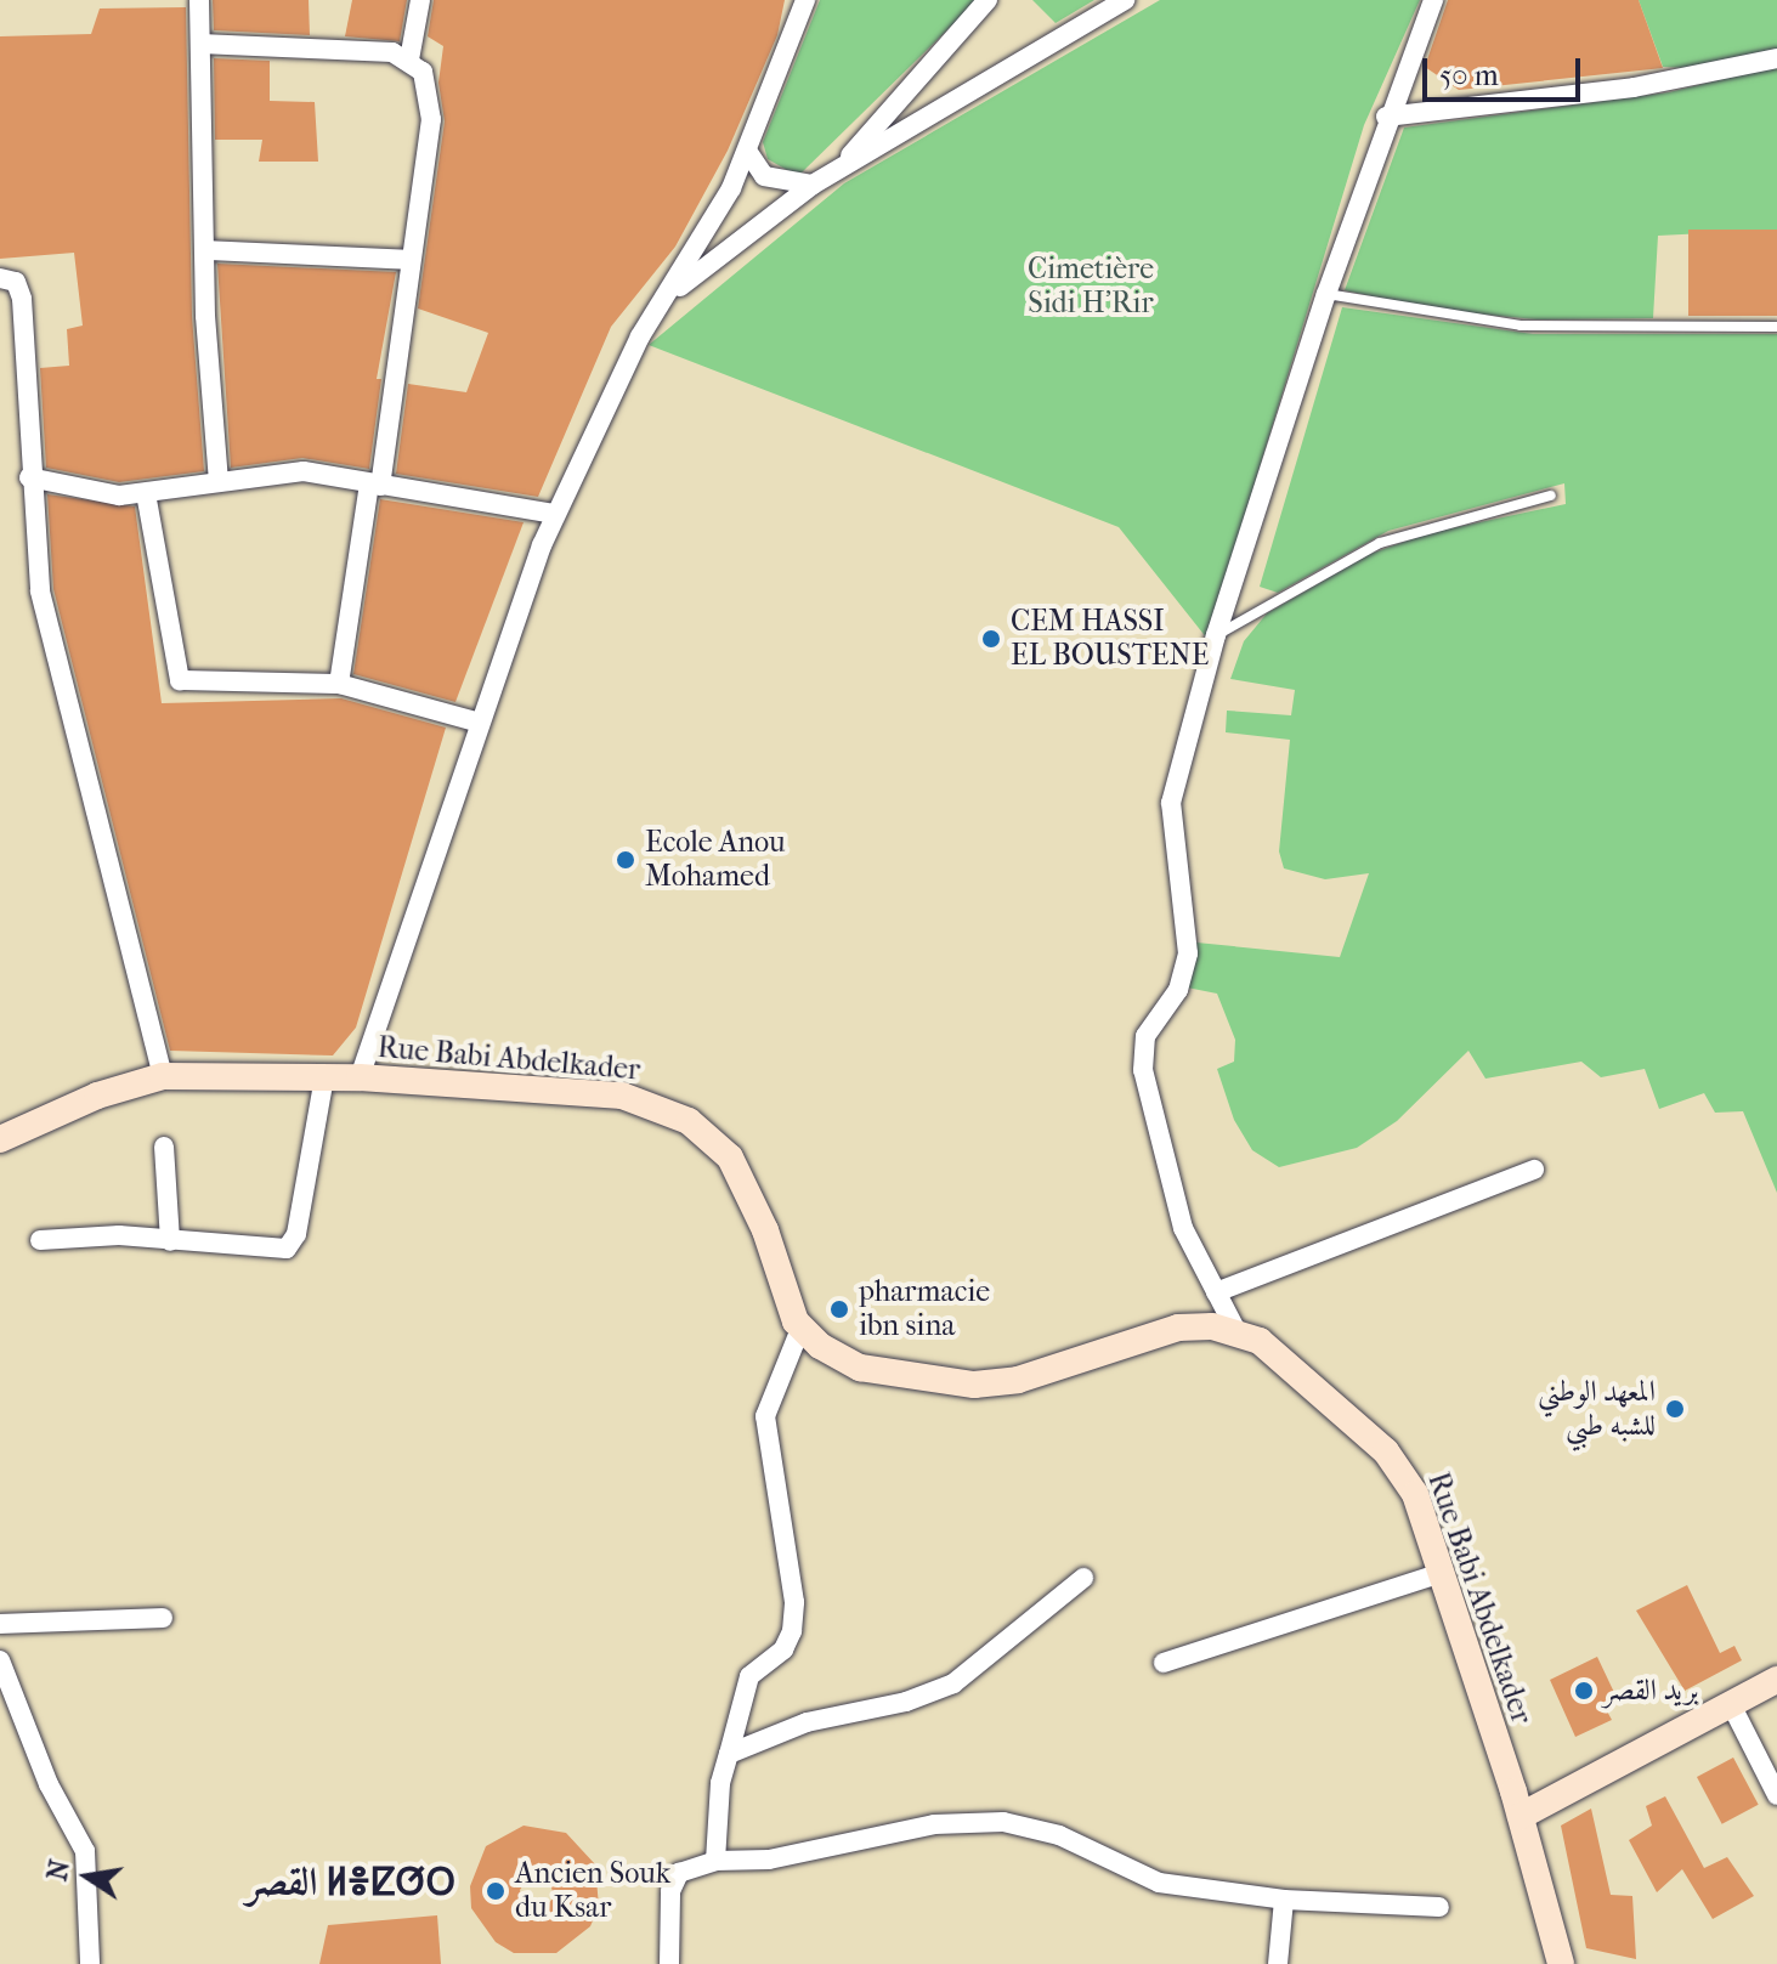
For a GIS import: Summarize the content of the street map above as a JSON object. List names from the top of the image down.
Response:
{
  "streets": {
    "main road": ["Rue Babi Abdelkader"]
  },
  "districts": ["القصر ⵍⴻⵇⵚⵔ"],
  "parks": ["Cimetière Sidi H'Rir"],
  "places": [
    "CEM HASSI EL BOUSTENE",
    "Ecole Anou Mohamed",
    "pharmacie ibn sina",
    "المعهد الوطني للشبه طبي",
    "بريد القصر",
    "Ancien Souk du Ksar"
  ],
  "scale_bar": "50 m",
  "north": "left"
}
